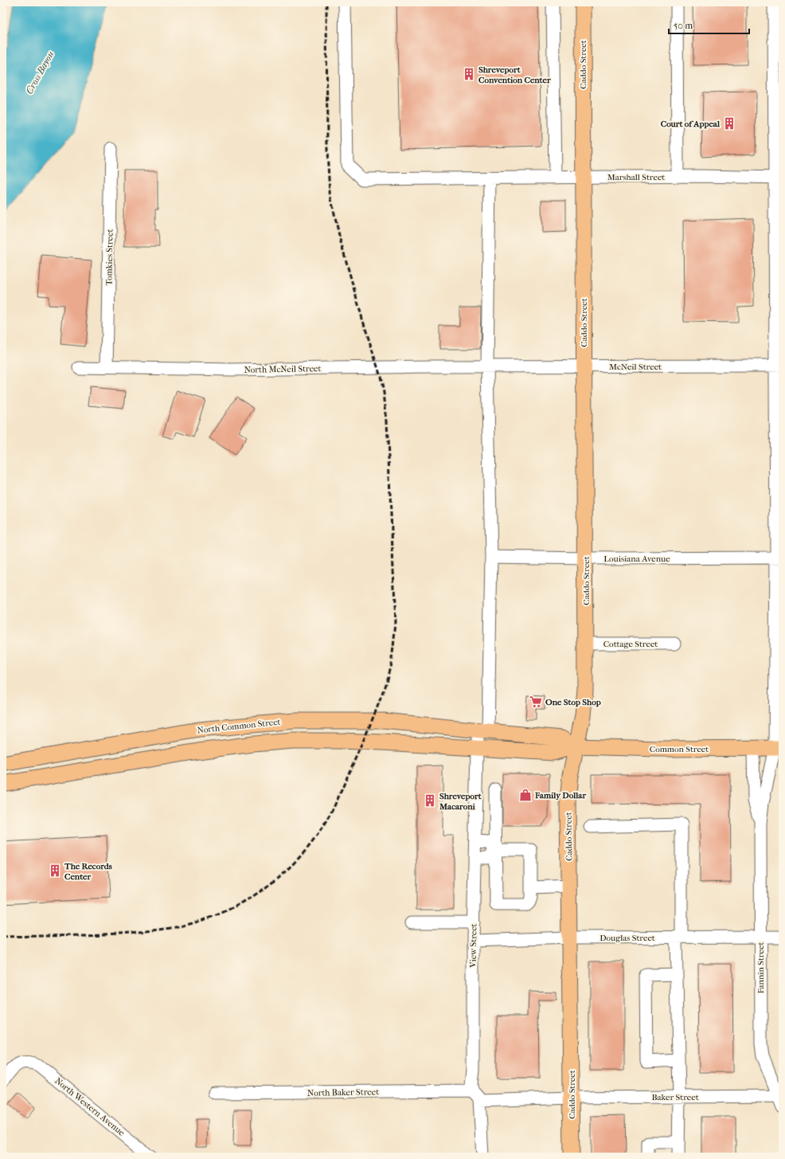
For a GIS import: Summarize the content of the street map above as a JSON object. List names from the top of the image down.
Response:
{
  "streets": {
    "main road": ["Caddo Street", "North Common Street", "Common Street"],
    "street": [
      "Marshall Street",
      "Tomkies Street",
      "McNeil Street",
      "North McNeil Street",
      "Louisiana Avenue",
      "Cottage Street",
      "Douglas Street",
      "View Street",
      "Fannin Street",
      "North Baker Street",
      "Baker Street",
      "North Western Avenue"
    ]
  },
  "crossings": [
    ["Caddo Street", "Marshall Street"],
    ["Caddo Street", "McNeil Street"],
    ["Caddo Street", "Louisiana Avenue"],
    ["Caddo Street", "Cottage Street"],
    ["Caddo Street", "Common Street"],
    ["Caddo Street", "Douglas Street"],
    ["Caddo Street", "Baker Street"],
    ["Marshall Street", "View Street"],
    ["Marshall Street", "Fannin Street"],
    ["Tomkies Street", "North McNeil Street"],
    ["McNeil Street", "North McNeil Street"],
    ["McNeil Street", "View Street"],
    ["McNeil Street", "Fannin Street"],
    ["North McNeil Street", "View Street"],
    ["Louisiana Avenue", "View Street"],
    ["Louisiana Avenue", "Fannin Street"],
    ["North Common Street", "Common Street"],
    ["North Common Street", "View Street"],
    ["Common Street", "View Street"],
    ["Common Street", "Fannin Street"],
    ["Douglas Street", "View Street"],
    ["Douglas Street", "Fannin Street"],
    ["View Street", "North Baker Street"],
    ["Fannin Street", "Baker Street"]
  ],
  "water": ["Cross Bayou"],
  "places": {
    "building": [
      "Shreveport Convention Center",
      "Court of Appeal",
      "Shreveport Macaroni",
      "The Records Center"
    ],
    "supermarket": ["One Stop Shop"],
    "shop": ["Family Dollar"]
  },
  "scale_bar": "50 m"
}
